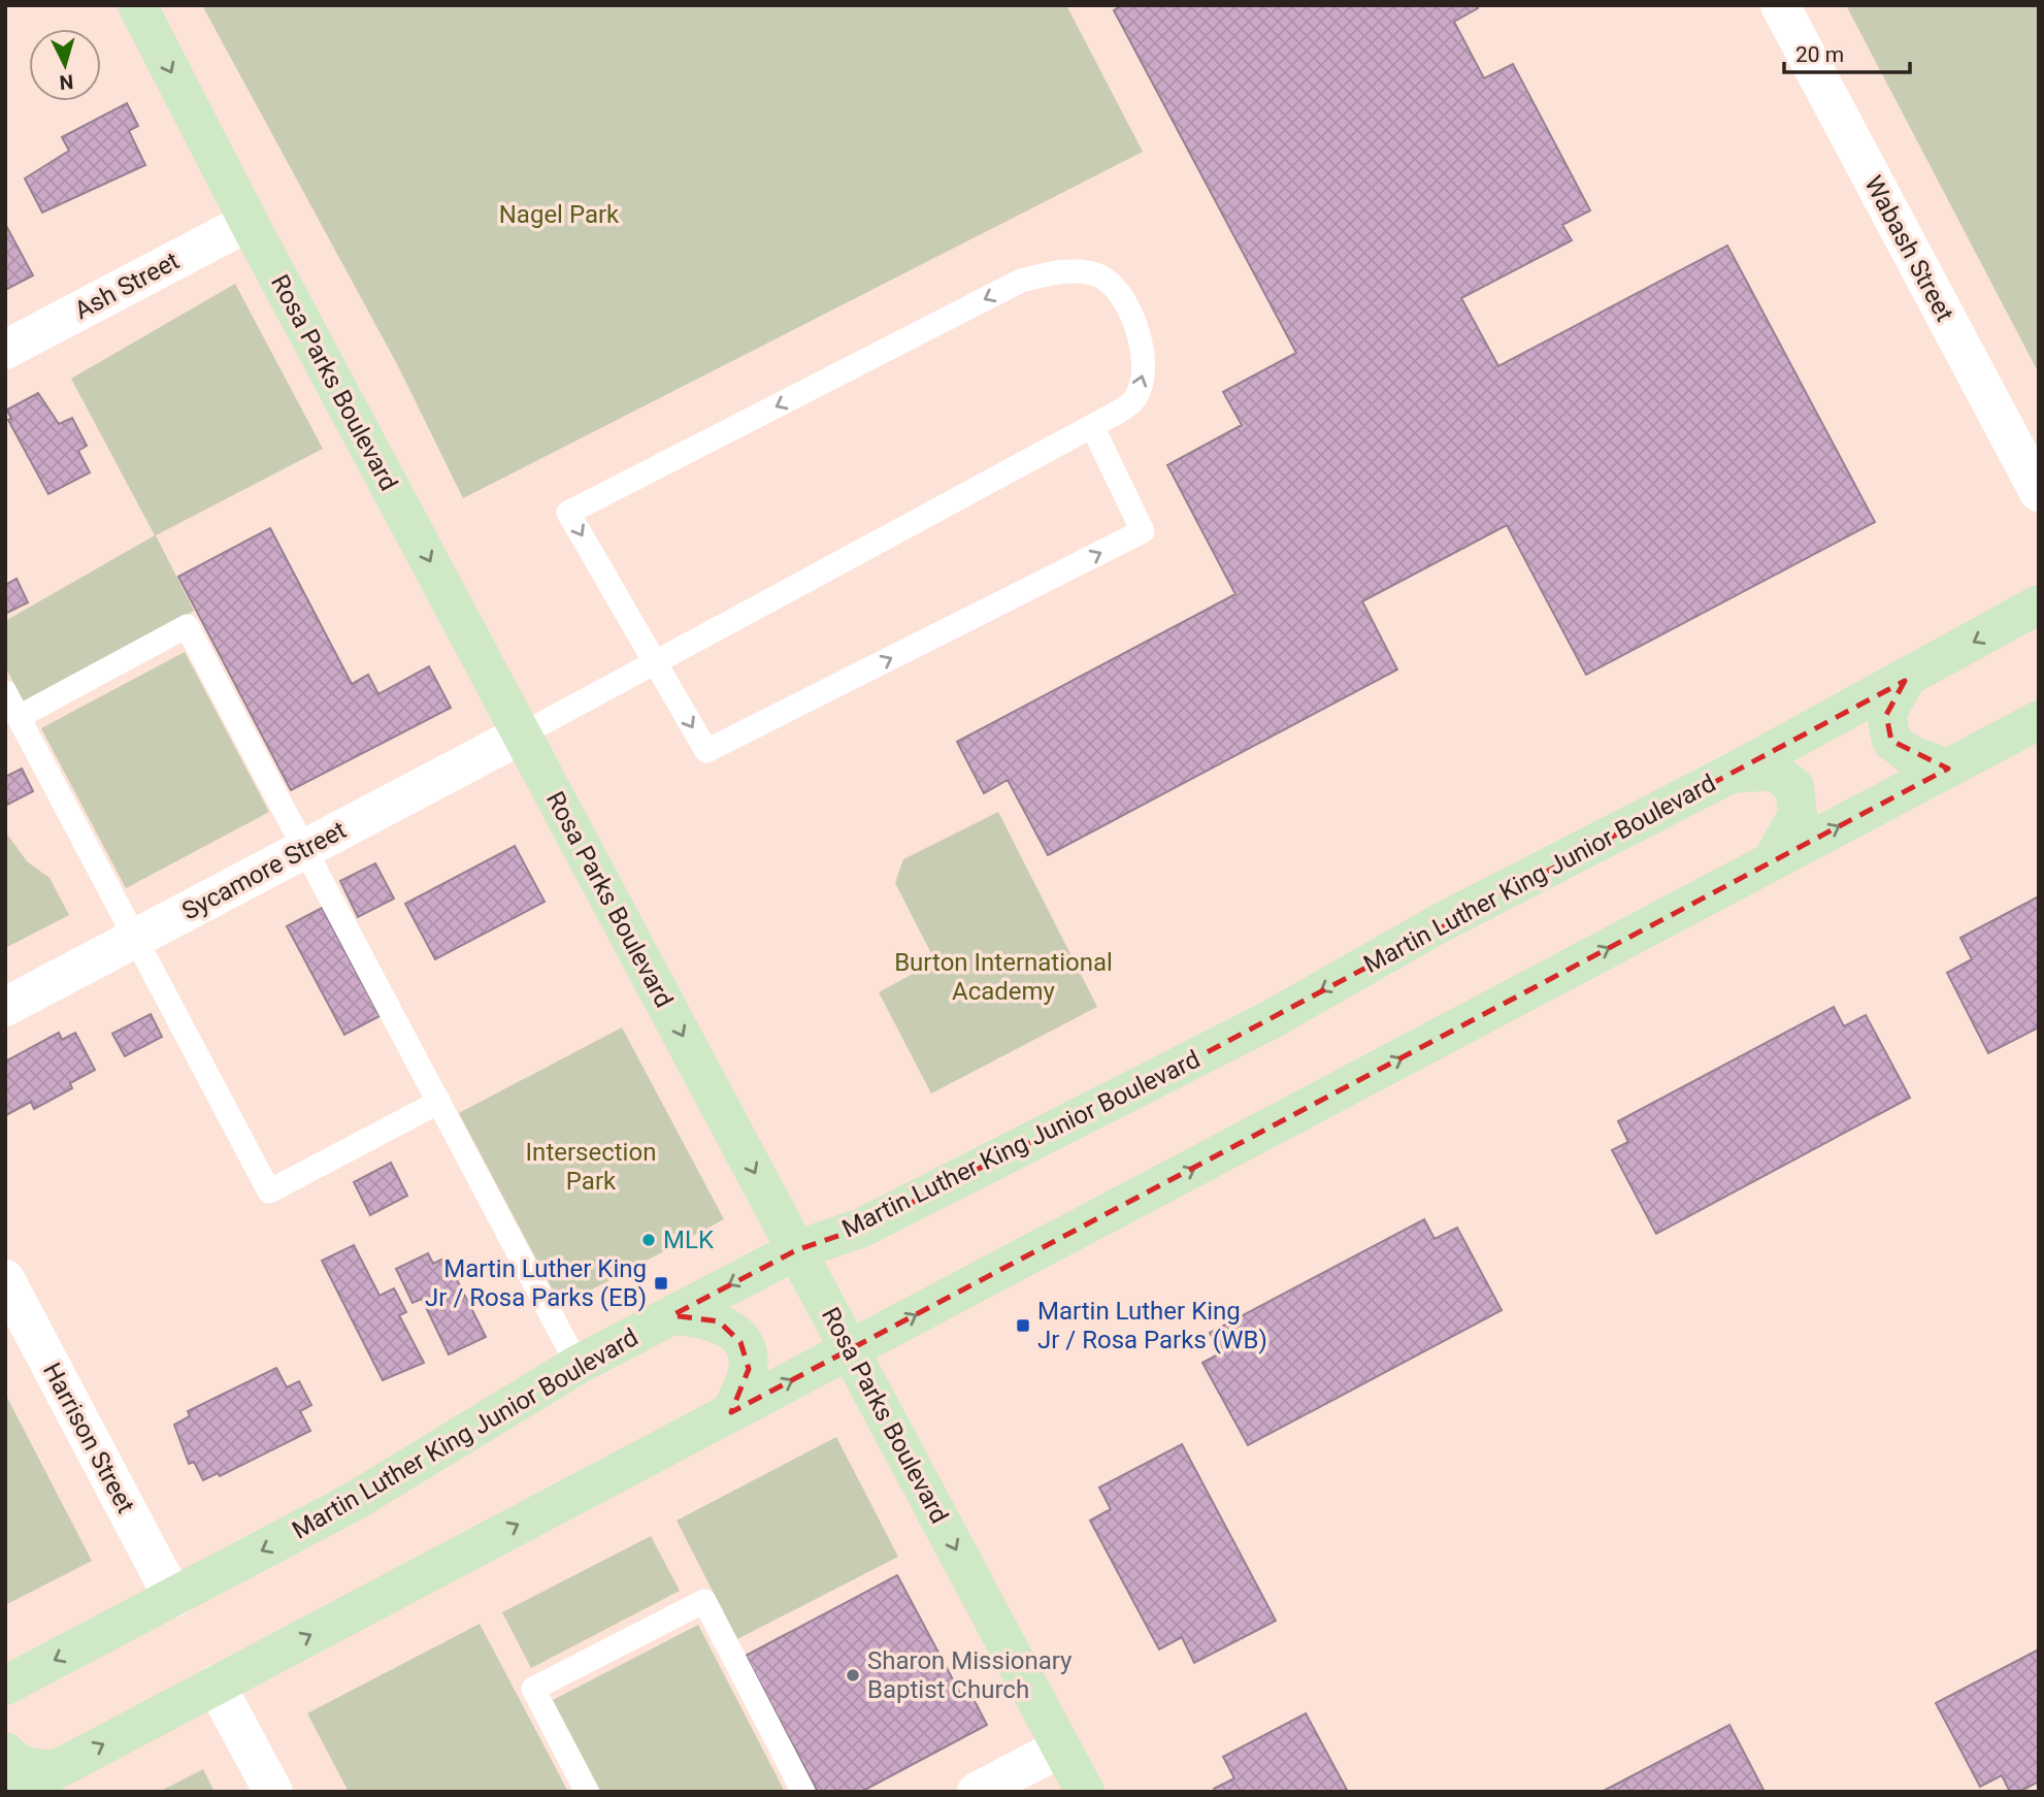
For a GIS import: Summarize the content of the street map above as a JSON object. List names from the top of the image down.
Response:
{
  "streets": {
    "main road": ["Rosa Parks Boulevard", "Martin Luther King Junior Boulevard"],
    "street": [
      "Wabash Street",
      "Ash Street",
      "Sycamore Street",
      "Harrison Street"
    ]
  },
  "crossings": [
    ["Ash Street", "Rosa Parks Boulevard"],
    ["Rosa Parks Boulevard", "Sycamore Street"],
    ["Rosa Parks Boulevard", "Martin Luther King Junior Boulevard"],
    ["Martin Luther King Junior Boulevard", "Harrison Street"]
  ],
  "one_way": ["Rosa Parks Boulevard"],
  "parks": ["Nagel Park", "Burton International Academy", "Intersection Park"],
  "places": {
    "other": ["MLK", "Sharon Missionary Baptist Church"],
    "transit": ["Martin Luther King Jr / Rosa Parks (EB)", "Martin Luther King Jr / Rosa Parks (WB)"]
  },
  "scale_bar": "20 m",
  "north": "bottom"
}
